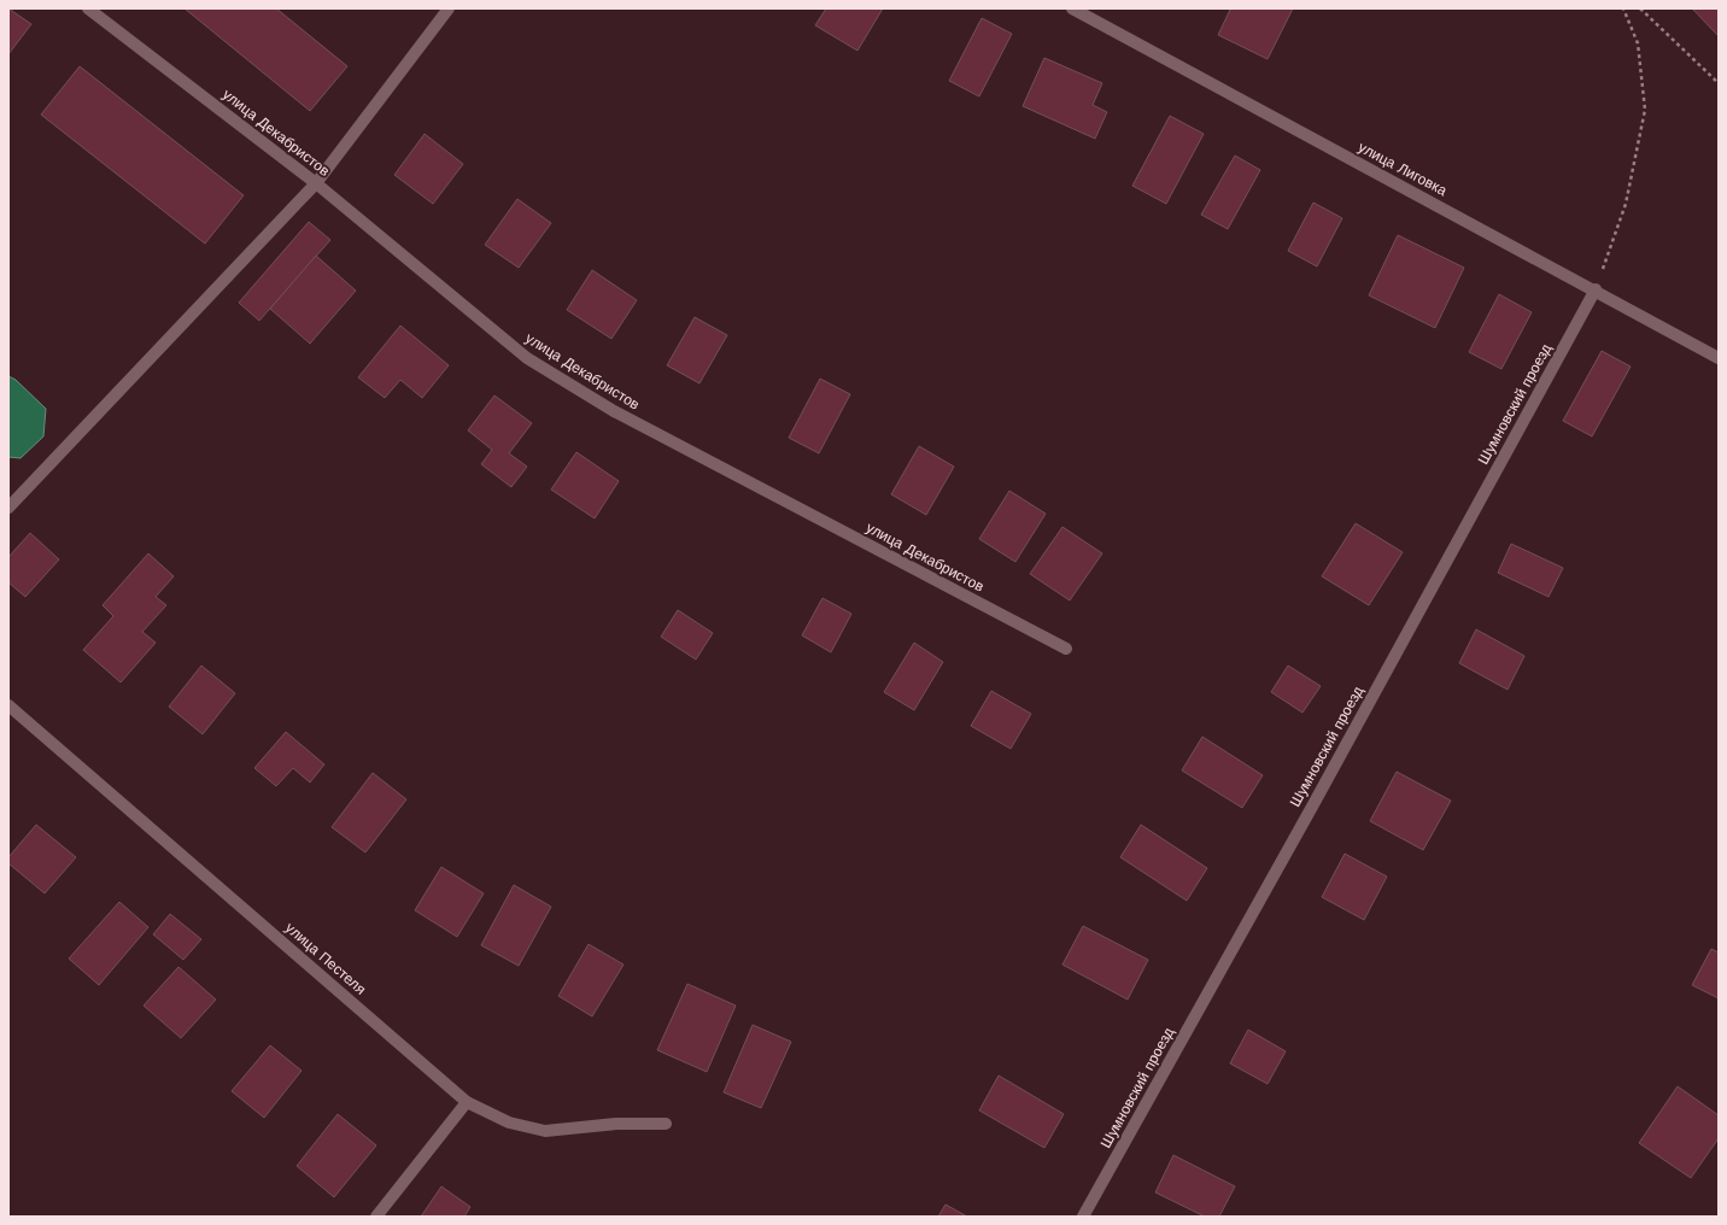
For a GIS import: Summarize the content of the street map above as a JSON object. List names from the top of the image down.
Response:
{
  "streets": {
    "street": [
      "улица Декабристов",
      "улица Лиговка",
      "Шумновский проезд",
      "улица Пестеля"
    ]
  },
  "crossings": [
    ["улица Лиговка", "Шумновский проезд"]
  ]
}
